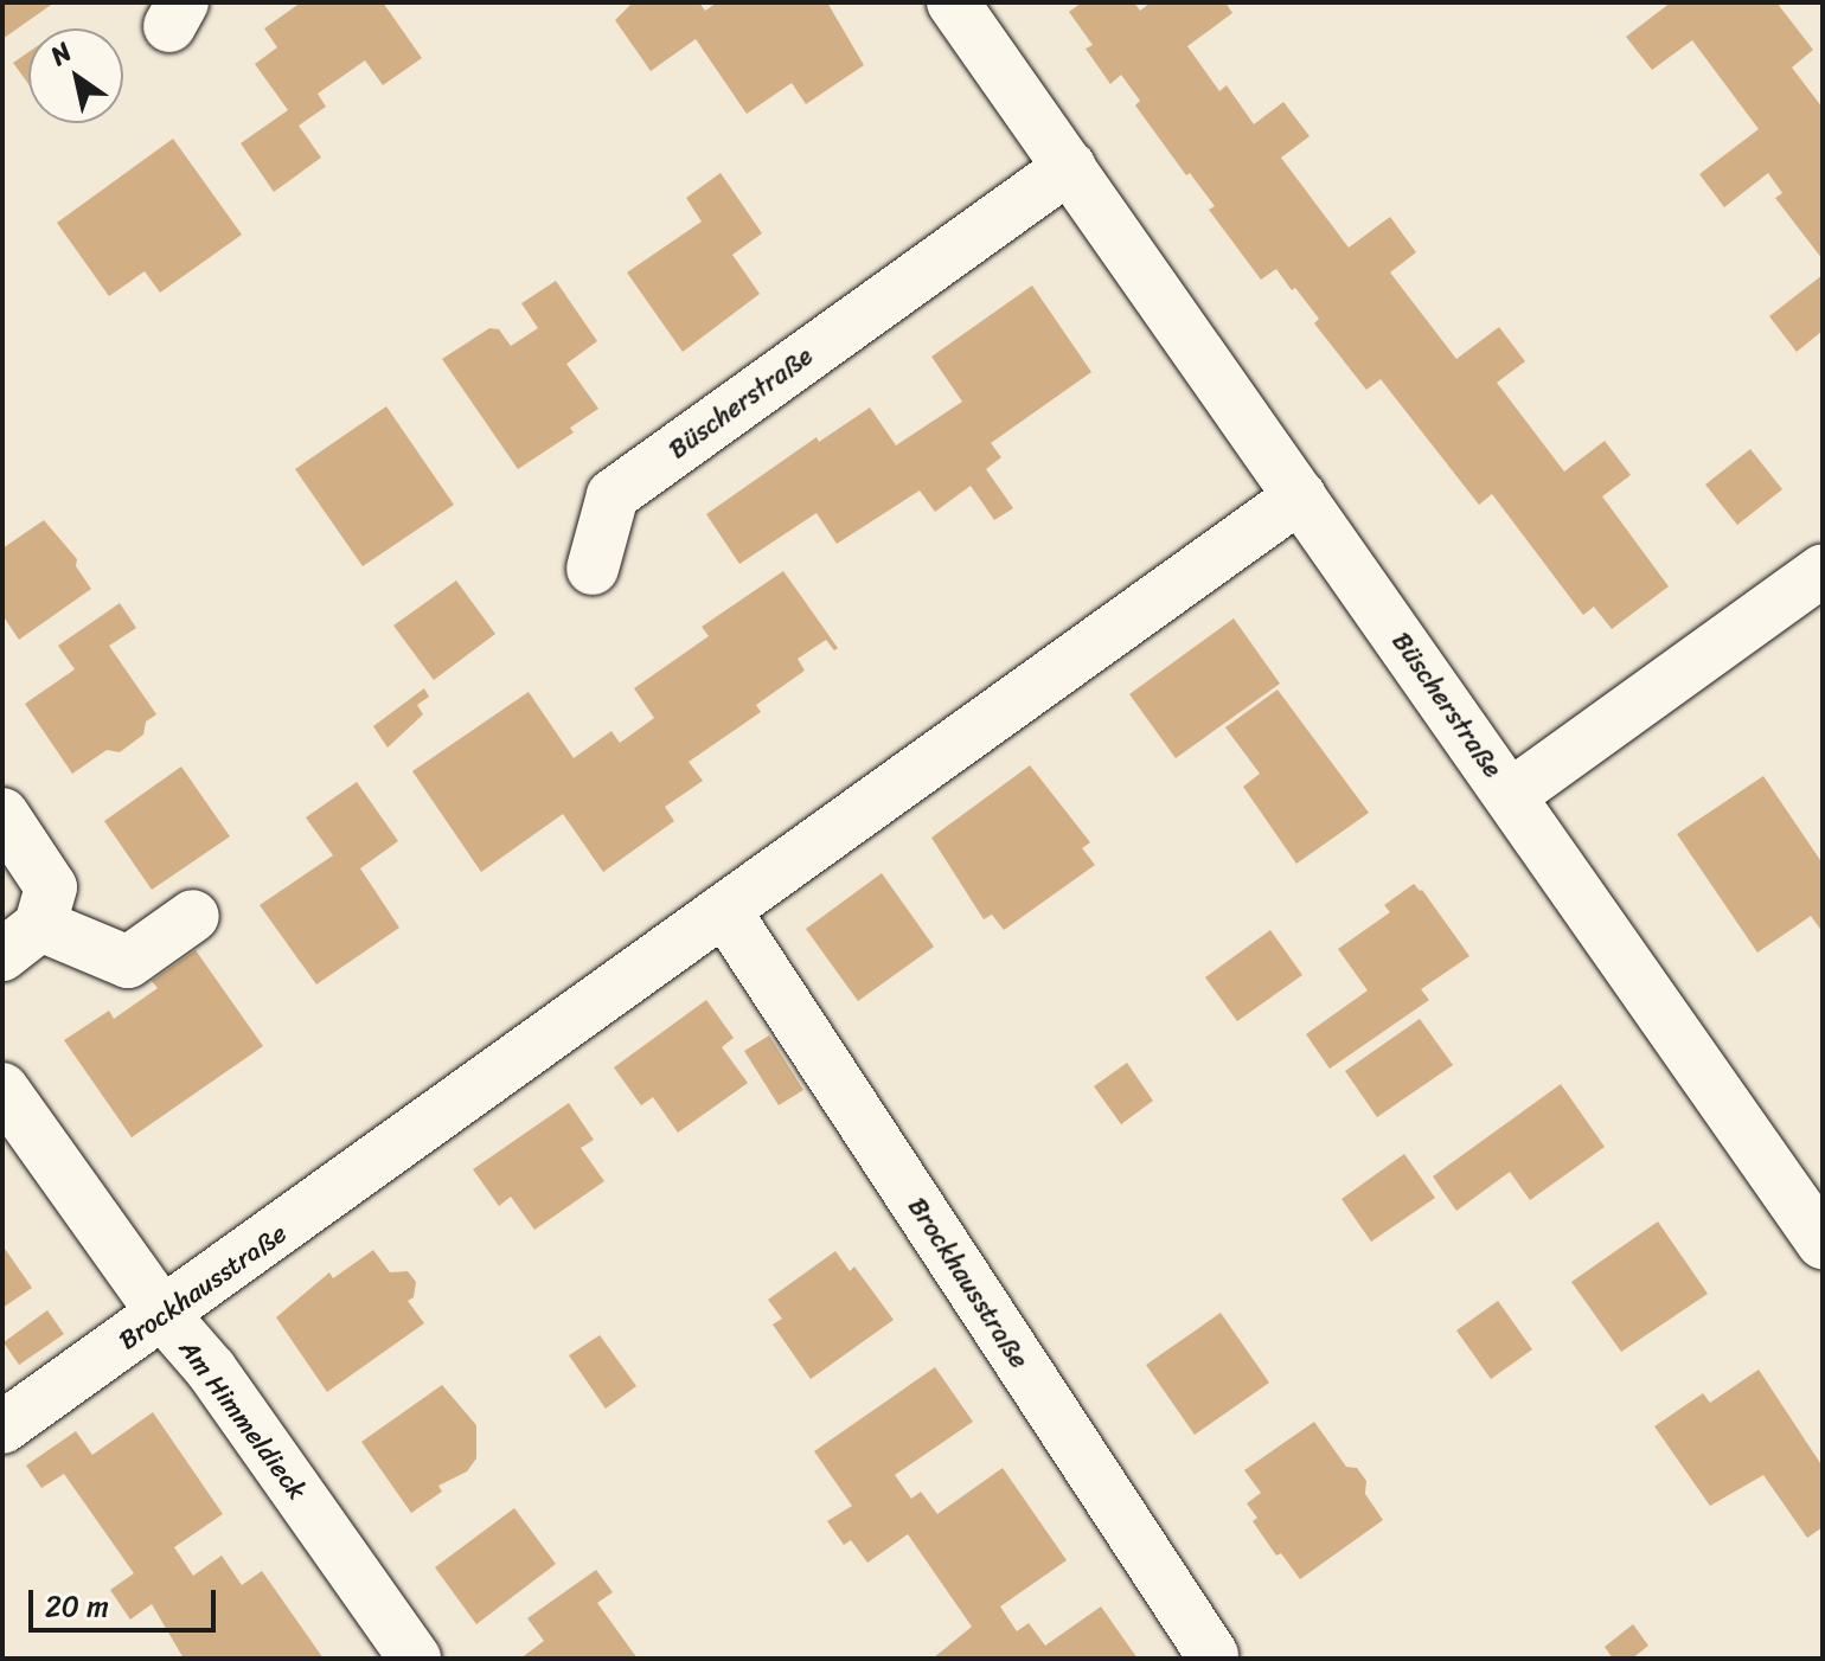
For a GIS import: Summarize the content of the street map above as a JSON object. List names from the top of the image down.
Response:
{
  "streets": {
    "street": ["Büscherstraße", "Brockhausstraße", "Am Himmeldieck"]
  },
  "crossings": [
    ["Büscherstraße", "Brockhausstraße"],
    ["Brockhausstraße", "Am Himmeldieck"]
  ],
  "scale_bar": "20 m",
  "north": "top left"
}
